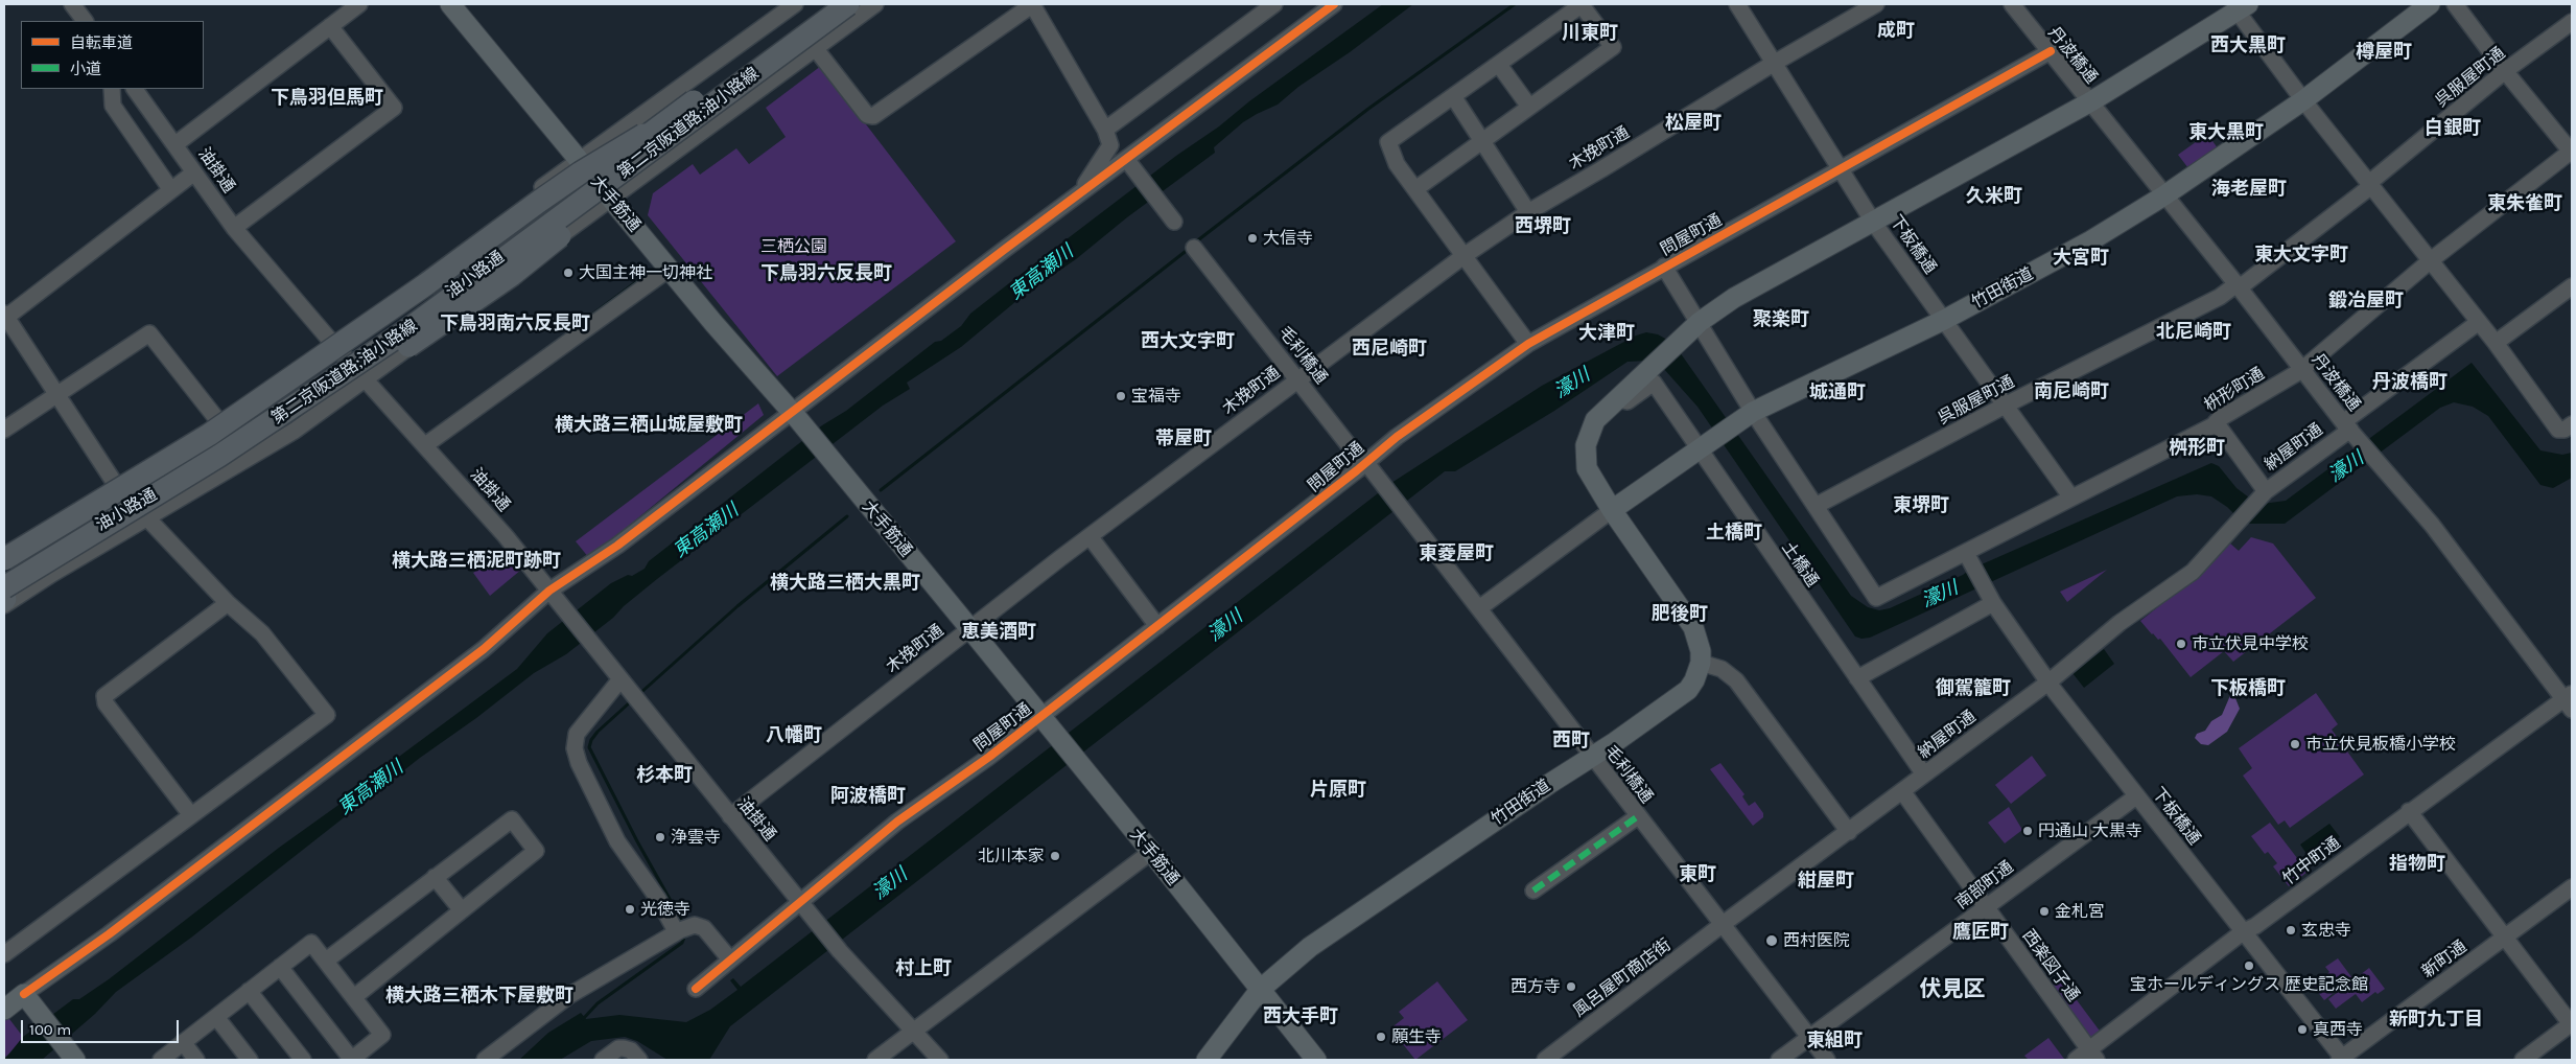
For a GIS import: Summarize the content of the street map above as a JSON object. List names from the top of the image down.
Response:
{
  "streets": {
    "highway": ["第二京阪道路;油小路線"],
    "main road": ["大手筋通", "竹田街道"],
    "street": [
      "丹波橋通",
      "呉服屋町通",
      "木挽町通",
      "油掛通",
      "問屋町通",
      "下板橋通",
      "油小路通",
      "毛利橋通",
      "枡形町通",
      "納屋町通",
      "土橋通",
      "竹中町通",
      "南部町通",
      "新町通",
      "西楽図子通",
      "風呂屋町商店街"
    ]
  },
  "crossings": [
    ["丹波橋通", "呉服屋町通"],
    ["丹波橋通", "問屋町通"],
    ["丹波橋通", "竹田街道"],
    ["丹波橋通", "枡形町通"],
    ["丹波橋通", "納屋町通"],
    ["丹波橋通", "竹中町通"],
    ["呉服屋町通", "下板橋通"],
    ["呉服屋町通", "枡形町通"],
    ["第二京阪道路;油小路線", "油小路通"],
    ["木挽町通", "油掛通"],
    ["木挽町通", "大手筋通"],
    ["木挽町通", "下板橋通"],
    ["木挽町通", "毛利橋通"],
    ["油掛通", "問屋町通"],
    ["油掛通", "油小路通"],
    ["大手筋通", "問屋町通"],
    ["大手筋通", "油小路通"],
    ["大手筋通", "竹田街道"],
    ["問屋町通", "下板橋通"],
    ["問屋町通", "毛利橋通"],
    ["下板橋通", "竹田街道"],
    ["下板橋通", "枡形町通"],
    ["下板橋通", "納屋町通"],
    ["下板橋通", "竹中町通"],
    ["下板橋通", "南部町通"],
    ["下板橋通", "新町通"],
    ["竹田街道", "毛利橋通"],
    ["竹田街道", "土橋通"],
    ["毛利橋通", "納屋町通"],
    ["毛利橋通", "南部町通"],
    ["毛利橋通", "風呂屋町商店街"],
    ["納屋町通", "土橋通"],
    ["納屋町通", "西楽図子通"],
    ["納屋町通", "風呂屋町商店街"],
    ["竹中町通", "西楽図子通"],
    ["南部町通", "西楽図子通"]
  ],
  "districts": [
    "成町",
    "川東町",
    "西大黒町",
    "樽屋町",
    "下鳥羽但馬町",
    "松屋町",
    "白銀町",
    "東大黒町",
    "海老屋町",
    "久米町",
    "東朱雀町",
    "西堺町",
    "東大文字町",
    "大宮町",
    "下鳥羽六反長町",
    "鍛冶屋町",
    "聚楽町",
    "下鳥羽南六反長町",
    "北尼崎町",
    "大津町",
    "西大文字町",
    "西尼崎町",
    "丹波橋町",
    "南尼崎町",
    "城通町",
    "横大路三栖山城屋敷町",
    "帯屋町",
    "桝形町",
    "東堺町",
    "土橋町",
    "東菱屋町",
    "横大路三栖泥町跡町",
    "横大路三栖大黒町",
    "肥後町",
    "恵美酒町",
    "御駕籠町",
    "下板橋町",
    "八幡町",
    "西町",
    "杉本町",
    "片原町",
    "阿波橋町",
    "指物町",
    "東町",
    "紺屋町",
    "鷹匠町",
    "村上町",
    "伏見区",
    "横大路三栖木下屋敷町",
    "西大手町",
    "新町九丁目",
    "東組町"
  ],
  "water": ["東高瀬川", "濠川"],
  "parks": ["三栖公園"],
  "places": [
    "大信寺",
    "大国主神一切神社",
    "宝福寺",
    "市立伏見中学校",
    "市立伏見板橋小学校",
    "円通山 大黒寺",
    "浄雲寺",
    "北川本家",
    "光徳寺",
    "金札宮",
    "玄忠寺",
    "西村医院",
    "宝ホールディングス 歴史記念館",
    "西方寺",
    "真西寺",
    "願生寺"
  ],
  "legend": ["自転車道", "小道"],
  "scale_bar": "100 m"
}
